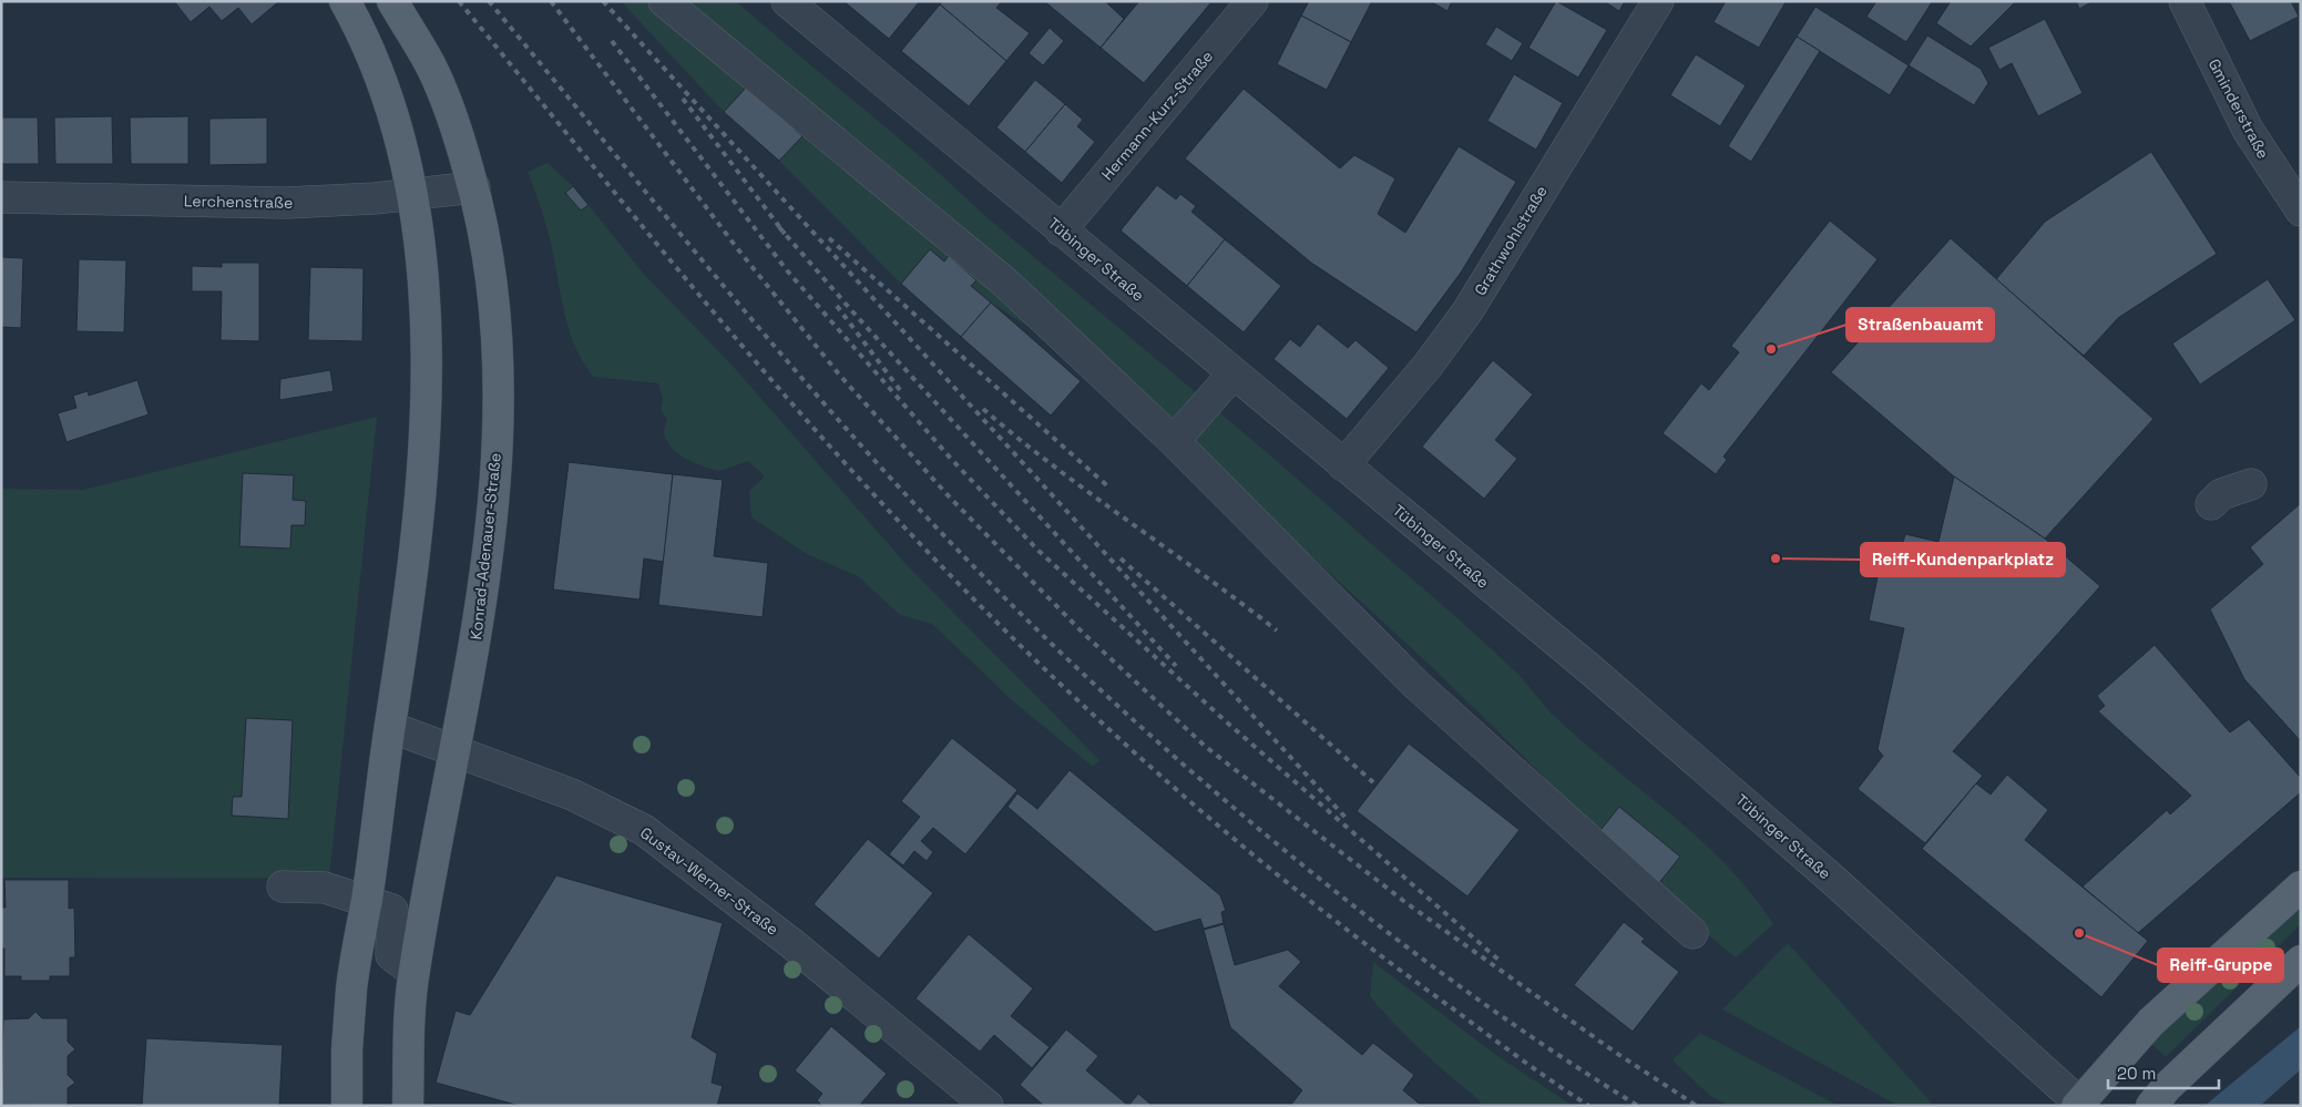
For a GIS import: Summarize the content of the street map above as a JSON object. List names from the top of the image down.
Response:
{
  "streets": {
    "main road": ["Konrad-Adenauer-Straße"],
    "street": [
      "Gminderstraße",
      "Hermann-Kurz-Straße",
      "Lerchenstraße",
      "Grathwohlstraße",
      "Tübinger Straße",
      "Gustav-Werner-Straße"
    ]
  },
  "crossings": [
    ["Hermann-Kurz-Straße", "Tübinger Straße"],
    ["Lerchenstraße", "Konrad-Adenauer-Straße"],
    ["Grathwohlstraße", "Tübinger Straße"],
    ["Konrad-Adenauer-Straße", "Gustav-Werner-Straße"]
  ],
  "places": ["Straßenbauamt", "Reiff-Kundenparkplatz", "Reiff-Gruppe"],
  "scale_bar": "20 m"
}
